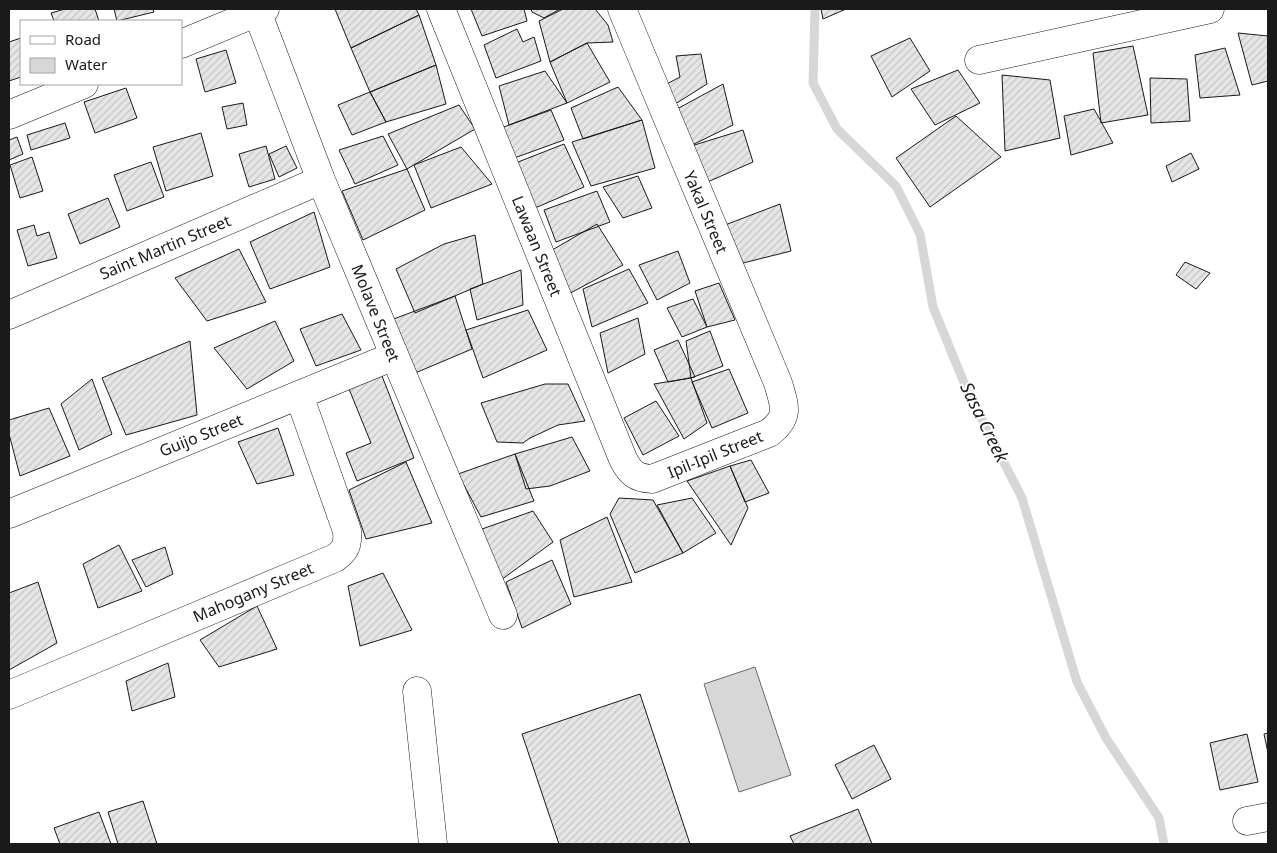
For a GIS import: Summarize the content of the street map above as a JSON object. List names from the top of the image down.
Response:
{
  "streets": {
    "street": [
      "Yakal Street",
      "Lawaan Street",
      "Saint Martin Street",
      "Molave Street",
      "Guijo Street",
      "Ipil-Ipil Street",
      "Mahogany Street"
    ]
  },
  "crossings": [
    ["Yakal Street", "Ipil-Ipil Street"],
    ["Lawaan Street", "Ipil-Ipil Street"],
    ["Saint Martin Street", "Molave Street"],
    ["Molave Street", "Guijo Street"],
    ["Guijo Street", "Mahogany Street"]
  ],
  "water": ["Sasa Creek"],
  "legend": ["Road", "Water"]
}
